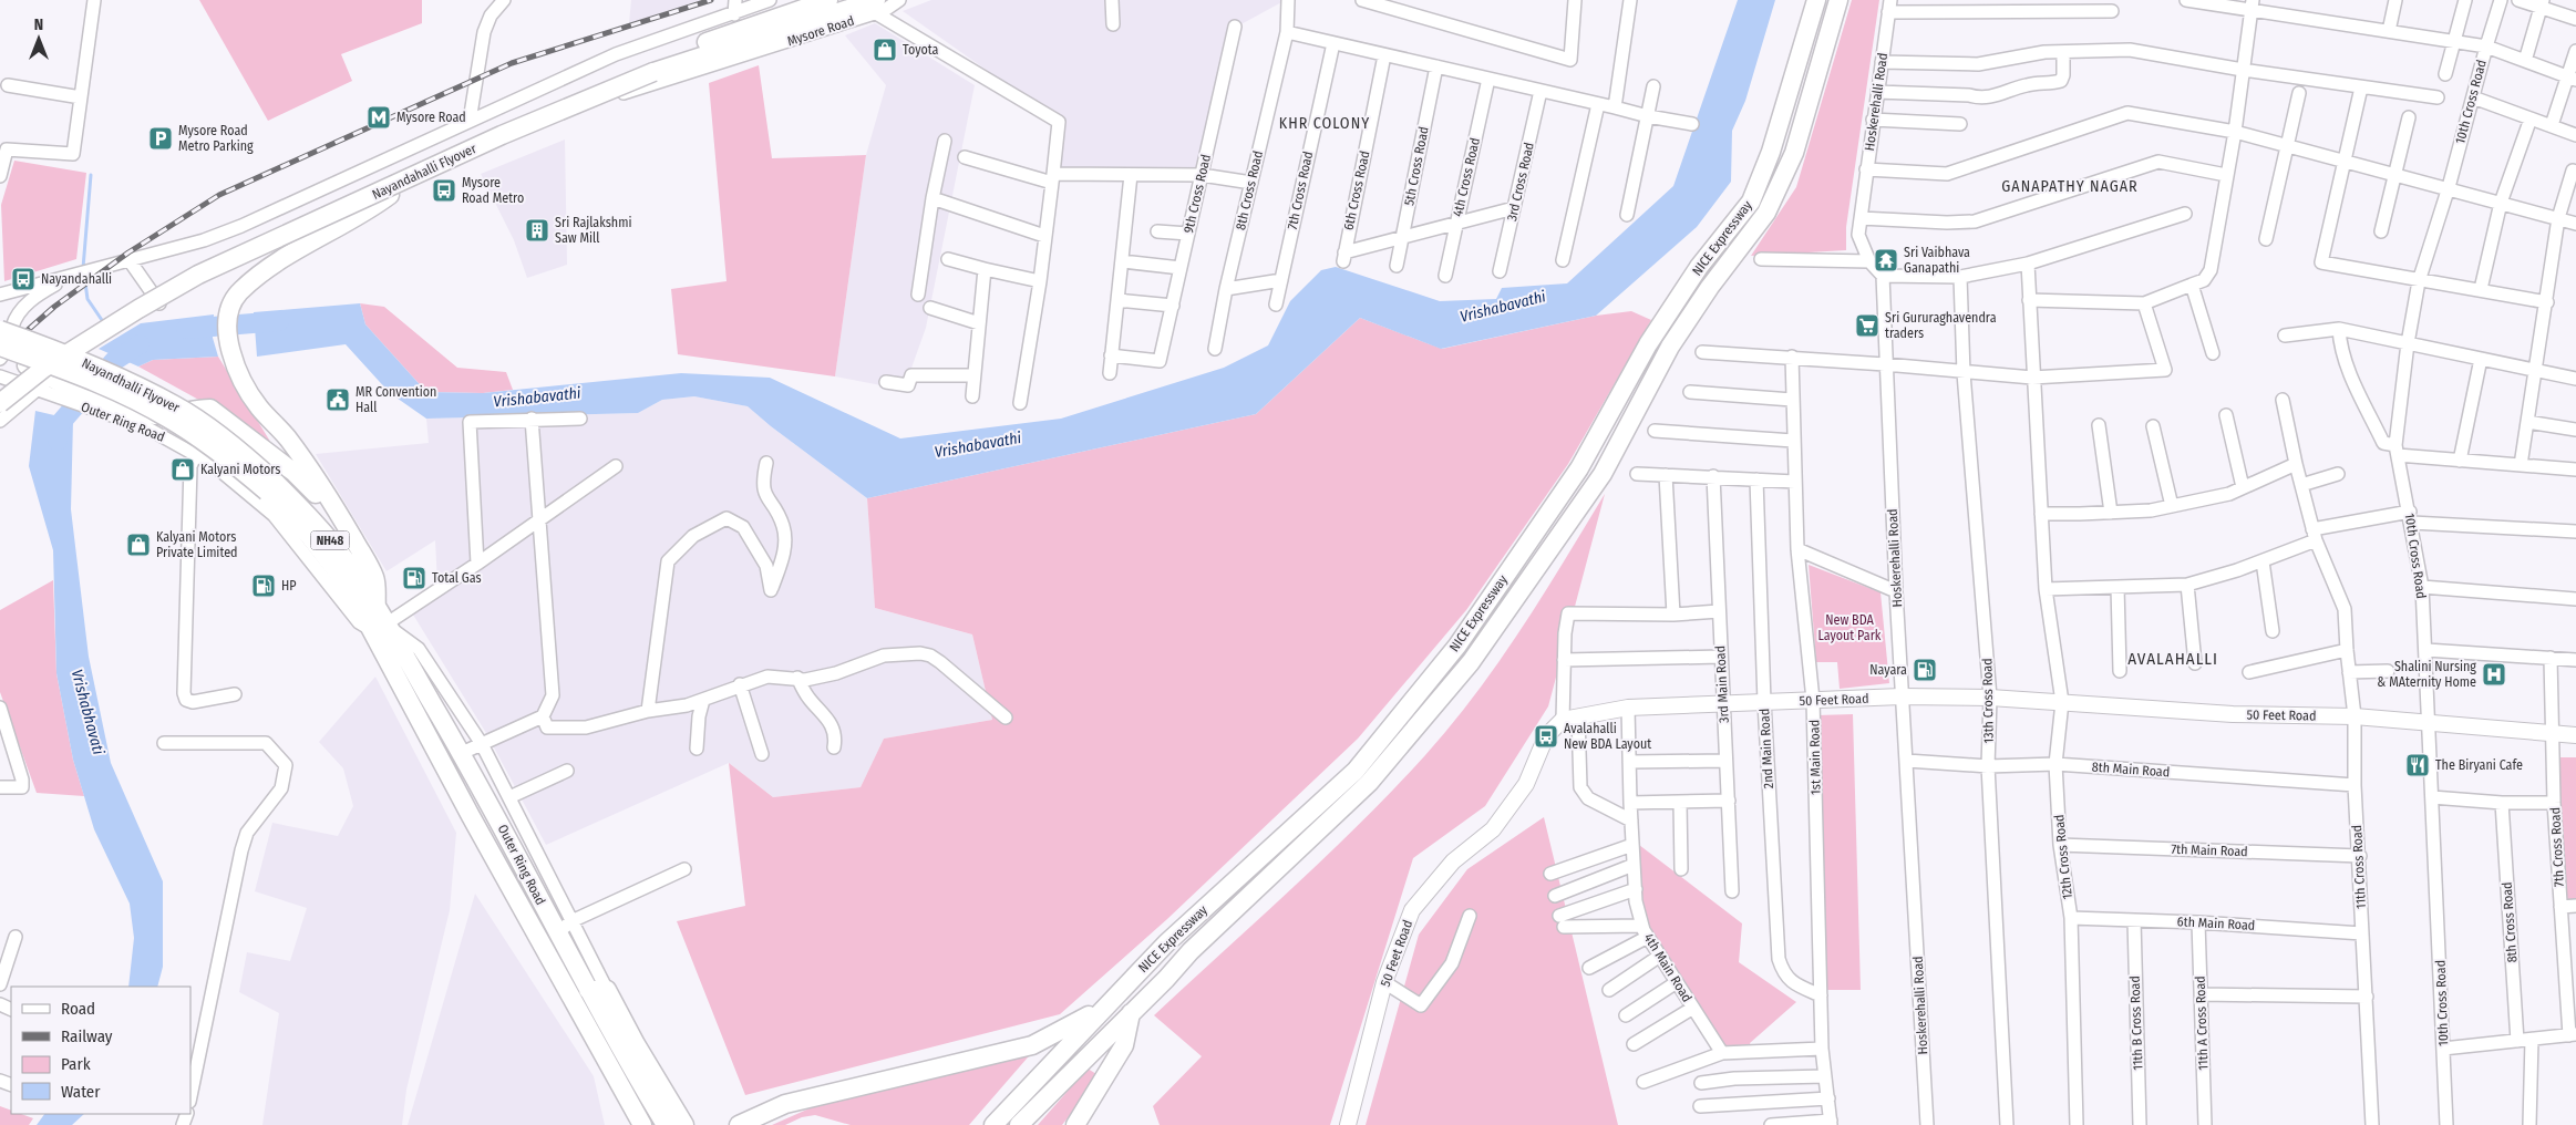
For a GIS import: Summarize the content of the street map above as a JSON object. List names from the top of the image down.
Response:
{
  "streets": {
    "highway": [
      "Nayandahalli Flyover",
      "NICE Expressway",
      "Nayandhalli Flyover",
      "Outer Ring Road",
      "NH48"
    ],
    "main road": ["50 Feet Road"],
    "street": [
      "Mysore Road",
      "Hoskerehalli Road",
      "10th Cross Road",
      "5th Cross Road",
      "4th Cross Road",
      "3rd Cross Road",
      "8th Cross Road",
      "7th Cross Road",
      "6th Cross Road",
      "9th Cross Road",
      "3rd Main Road",
      "13th Cross Road",
      "2nd Main Road",
      "1st Main Road",
      "8th Main Road",
      "7th Main Road",
      "12th Cross Road",
      "11th Cross Road",
      "6th Main Road",
      "4th Main Road",
      "11th B Cross Road",
      "11th A Cross Road"
    ]
  },
  "crossings": [
    ["Mysore Road", "Nayandahalli Flyover"],
    ["Hoskerehalli Road", "50 Feet Road"],
    ["Hoskerehalli Road", "8th Main Road"],
    ["10th Cross Road", "50 Feet Road"],
    ["5th Cross Road", "6th Cross Road"],
    ["7th Cross Road", "50 Feet Road"],
    ["Nayandhalli Flyover", "Outer Ring Road"],
    ["Nayandhalli Flyover", "NH48"],
    ["Outer Ring Road", "NH48"],
    ["3rd Main Road", "50 Feet Road"],
    ["50 Feet Road", "13th Cross Road"],
    ["50 Feet Road", "2nd Main Road"],
    ["50 Feet Road", "1st Main Road"],
    ["50 Feet Road", "12th Cross Road"],
    ["50 Feet Road", "11th Cross Road"],
    ["50 Feet Road", "4th Main Road"],
    ["13th Cross Road", "8th Main Road"],
    ["2nd Main Road", "1st Main Road"],
    ["8th Main Road", "12th Cross Road"],
    ["8th Main Road", "11th Cross Road"],
    ["7th Main Road", "12th Cross Road"],
    ["7th Main Road", "11th Cross Road"],
    ["12th Cross Road", "6th Main Road"],
    ["11th Cross Road", "6th Main Road"],
    ["6th Main Road", "11th B Cross Road"],
    ["6th Main Road", "11th A Cross Road"]
  ],
  "districts": ["KHR COLONY", "GANAPATHY NAGAR", "AVALAHALLI"],
  "water": ["Vrishabavathi", "Vrishabhavati"],
  "parks": ["New BDA Layout Park"],
  "places": {
    "shop": ["Toyota", "Kalyani Motors", "Kalyani Motors Private Limited"],
    "metro station": ["Mysore Road"],
    "parking": ["Mysore Road Metro Parking"],
    "bus stop": ["Mysore Road Metro", "Nayandahalli", "Avalahalli New BDA Layout"],
    "building": ["Sri Rajlakshmi Saw Mill"],
    "temple": ["Sri Vaibhava Ganapathi"],
    "supermarket": ["Sri Gururaghavendra traders"],
    "public building": ["MR Convention Hall"],
    "fuel station": ["Total Gas", "HP", "Nayara"],
    "hospital": ["Shalini Nursing & MAternity Home"],
    "restaurant": ["The Biryani Cafe"]
  },
  "legend": [
    "Road",
    "Railway",
    "Park",
    "Water"
  ],
  "north": "top"
}
